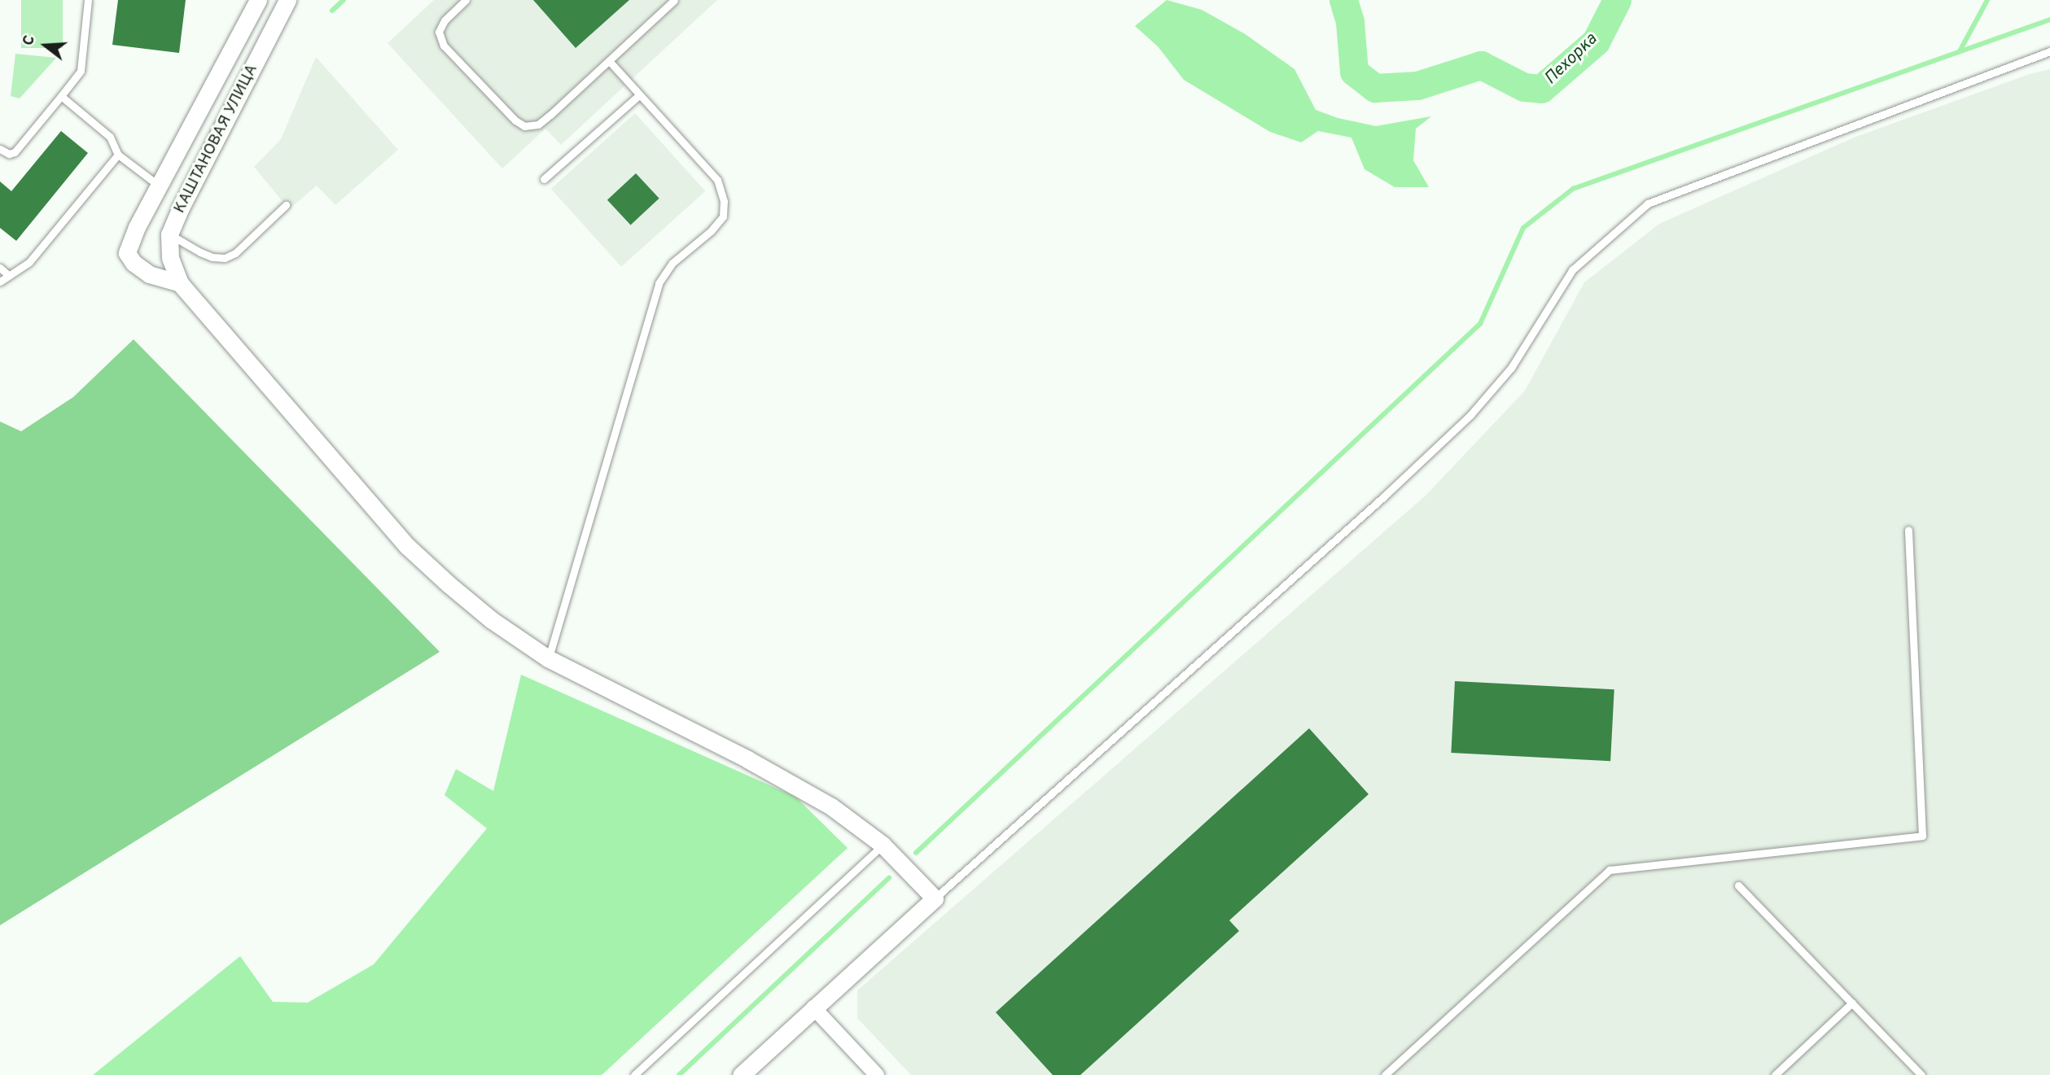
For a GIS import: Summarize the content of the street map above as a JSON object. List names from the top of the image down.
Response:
{
  "streets": {
    "street": ["КАШТАНОВАЯ УЛИЦА"]
  },
  "water": ["Пехорка"],
  "north": "left"
}
